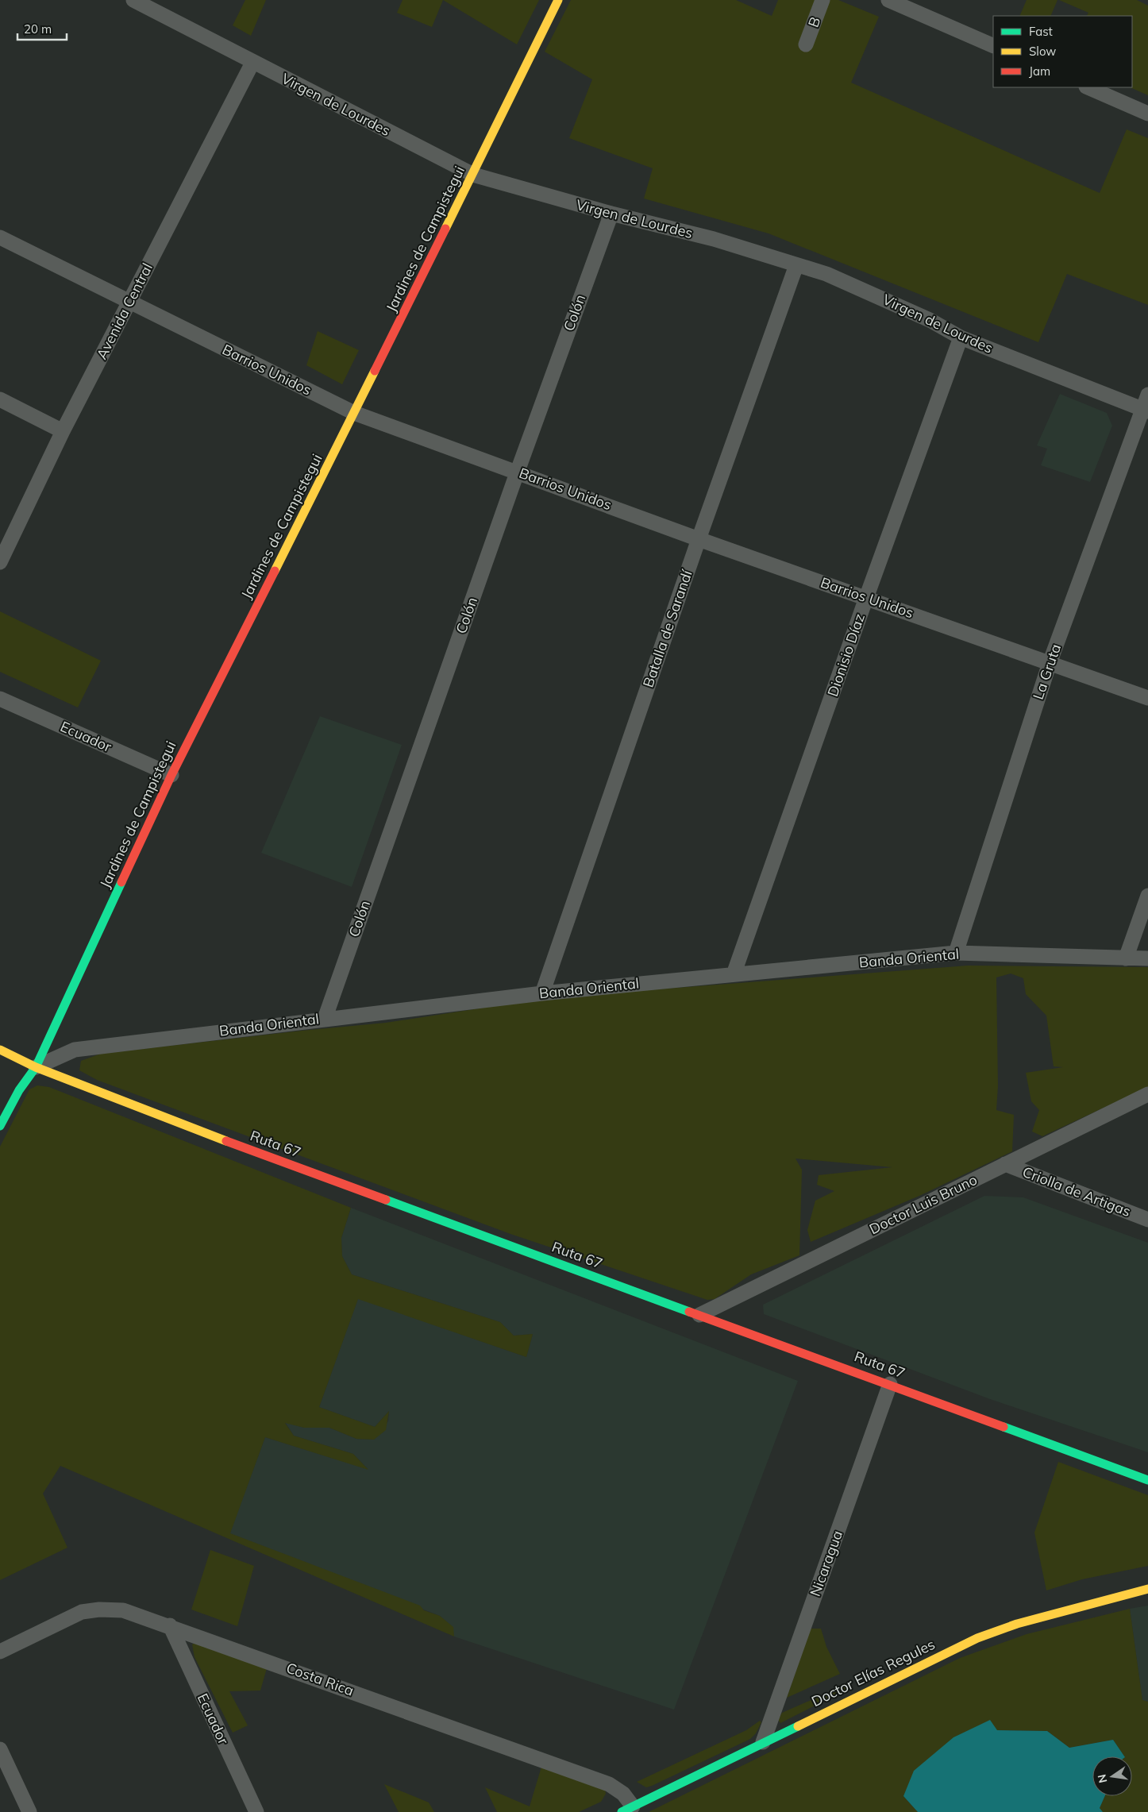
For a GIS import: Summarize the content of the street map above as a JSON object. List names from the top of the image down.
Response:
{
  "streets": {
    "street": [
      "B",
      "Virgen de Lourdes",
      "Jardines de Campistegui",
      "Avenida Central",
      "Colón",
      "Barrios Unidos",
      "Batalla de Sarandí",
      "Dionisio Díaz",
      "La Gruta",
      "Ecuador",
      "Banda Oriental",
      "Ruta 67",
      "Criolla de Artigas",
      "Doctor Luis Bruno",
      "Nicaragua",
      "Doctor Elías Regules",
      "Costa Rica"
    ]
  },
  "crossings": [
    ["Virgen de Lourdes", "Jardines de Campistegui"],
    ["Virgen de Lourdes", "Avenida Central"],
    ["Virgen de Lourdes", "Colón"],
    ["Virgen de Lourdes", "Batalla de Sarandí"],
    ["Virgen de Lourdes", "Dionisio Díaz"],
    ["Virgen de Lourdes", "La Gruta"],
    ["Jardines de Campistegui", "Barrios Unidos"],
    ["Jardines de Campistegui", "Ecuador"],
    ["Jardines de Campistegui", "Banda Oriental"],
    ["Jardines de Campistegui", "Ruta 67"],
    ["Avenida Central", "Barrios Unidos"],
    ["Colón", "Barrios Unidos"],
    ["Colón", "Banda Oriental"],
    ["Barrios Unidos", "Batalla de Sarandí"],
    ["Barrios Unidos", "Dionisio Díaz"],
    ["Barrios Unidos", "La Gruta"],
    ["Batalla de Sarandí", "Banda Oriental"],
    ["Dionisio Díaz", "Banda Oriental"],
    ["La Gruta", "Banda Oriental"],
    ["Ecuador", "Costa Rica"],
    ["Banda Oriental", "Ruta 67"],
    ["Ruta 67", "Doctor Luis Bruno"],
    ["Ruta 67", "Nicaragua"],
    ["Criolla de Artigas", "Doctor Luis Bruno"],
    ["Nicaragua", "Doctor Elías Regules"],
    ["Doctor Elías Regules", "Costa Rica"]
  ],
  "legend": ["Fast", "Slow", "Jam"],
  "scale_bar": "20 m",
  "north": "left"
}
